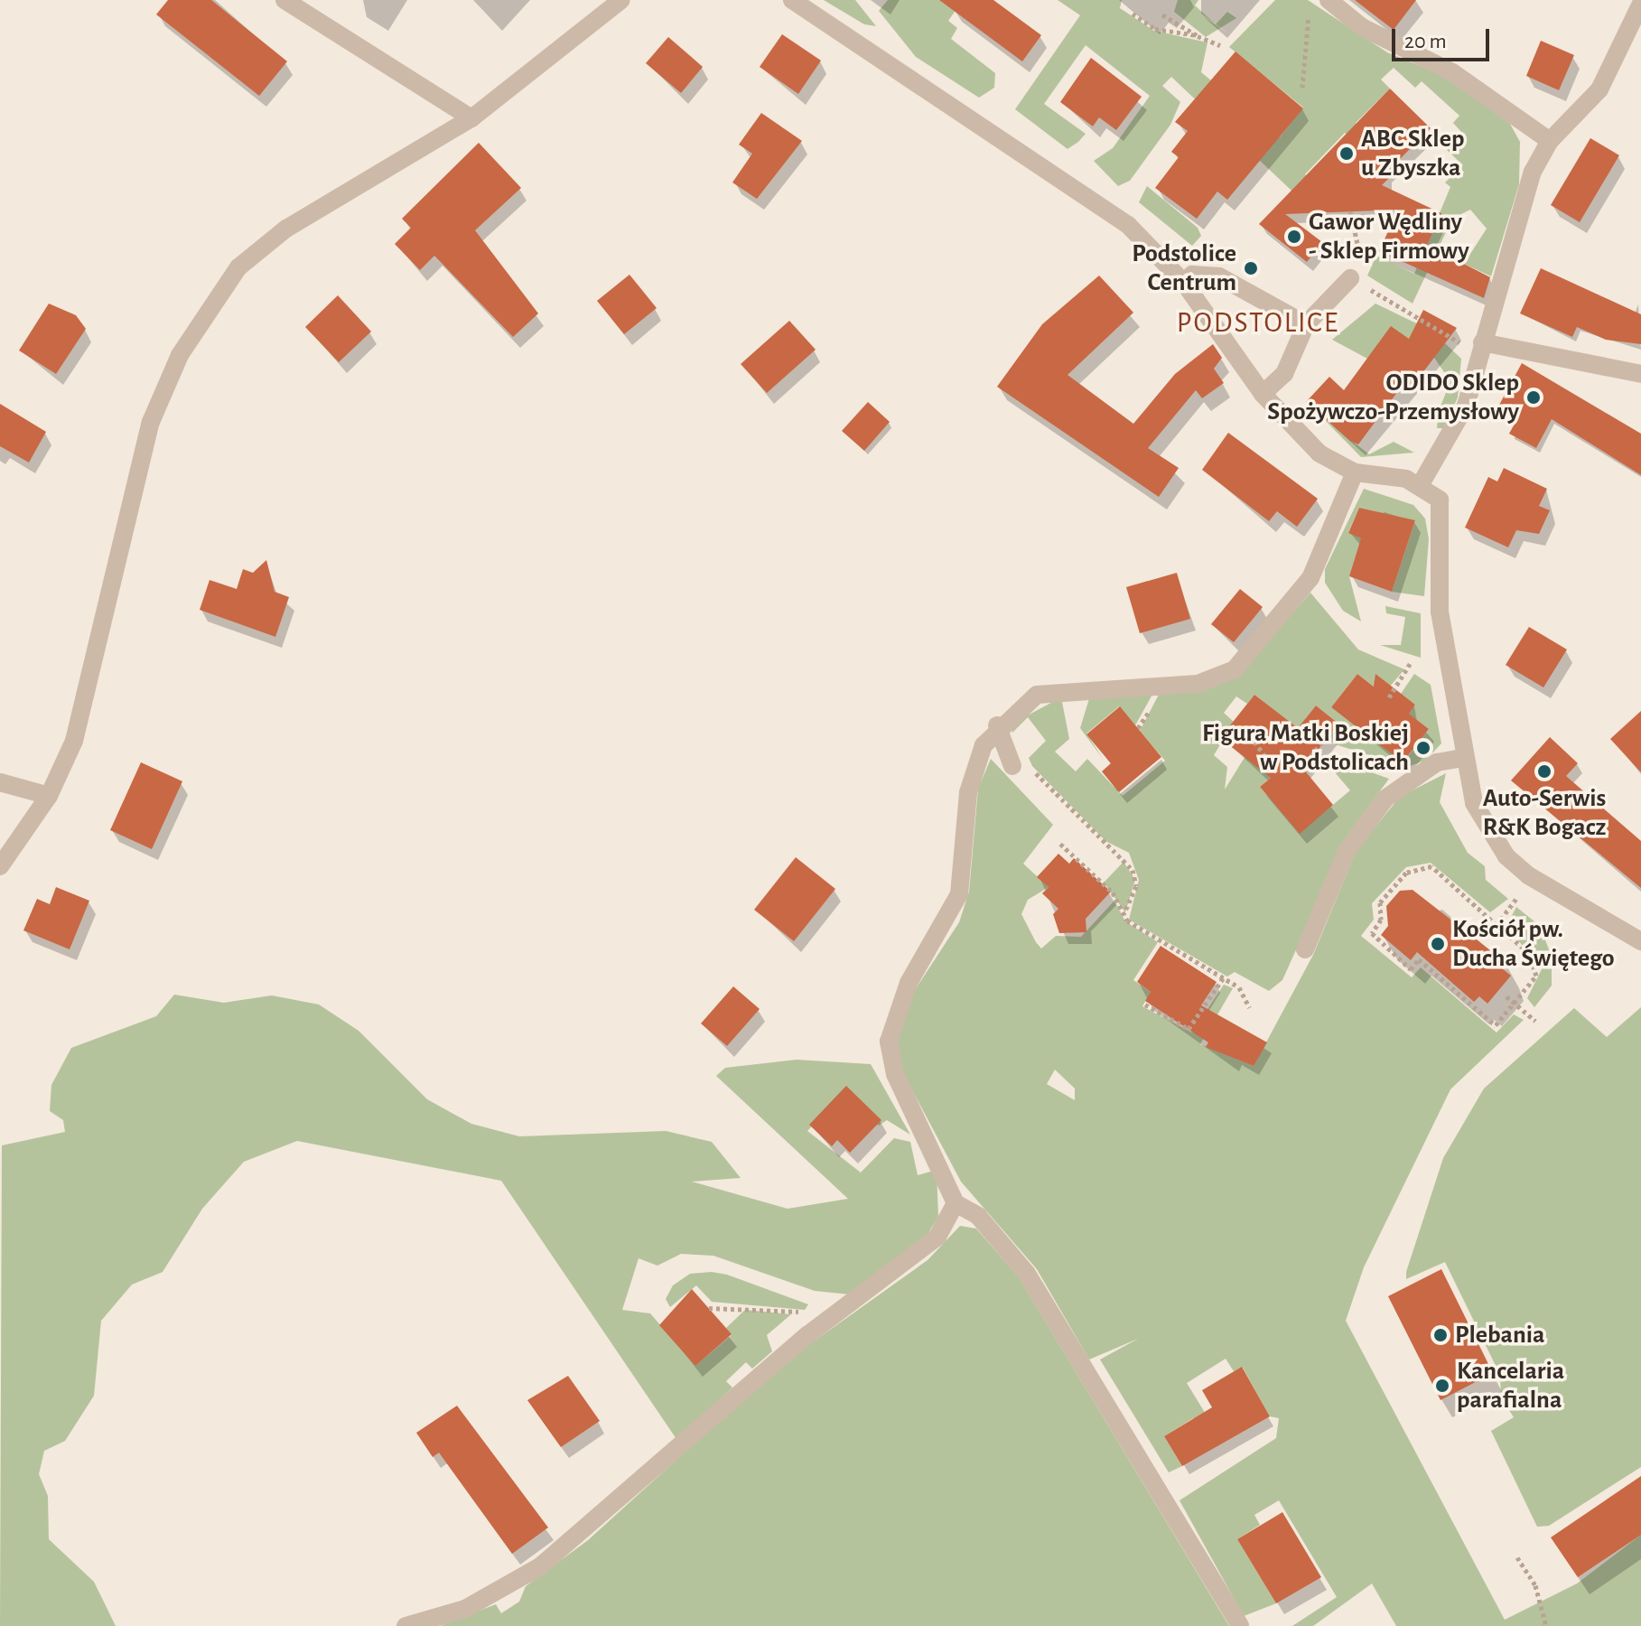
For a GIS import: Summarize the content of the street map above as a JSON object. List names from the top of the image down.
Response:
{
  "districts": ["PODSTOLICE"],
  "places": [
    "ABC Sklep u Zbyszka",
    "Gawor Wędliny - Sklep Firmowy",
    "Podstolice Centrum",
    "ODIDO Sklep Spożywczo-Przemysłowy",
    "Figura Matki Boskiej w Podstolicach",
    "Auto-Serwis R&K Bogacz",
    "Kościół pw. Ducha Świętego",
    "Plebania",
    "Kancelaria parafialna"
  ],
  "scale_bar": "20 m"
}
